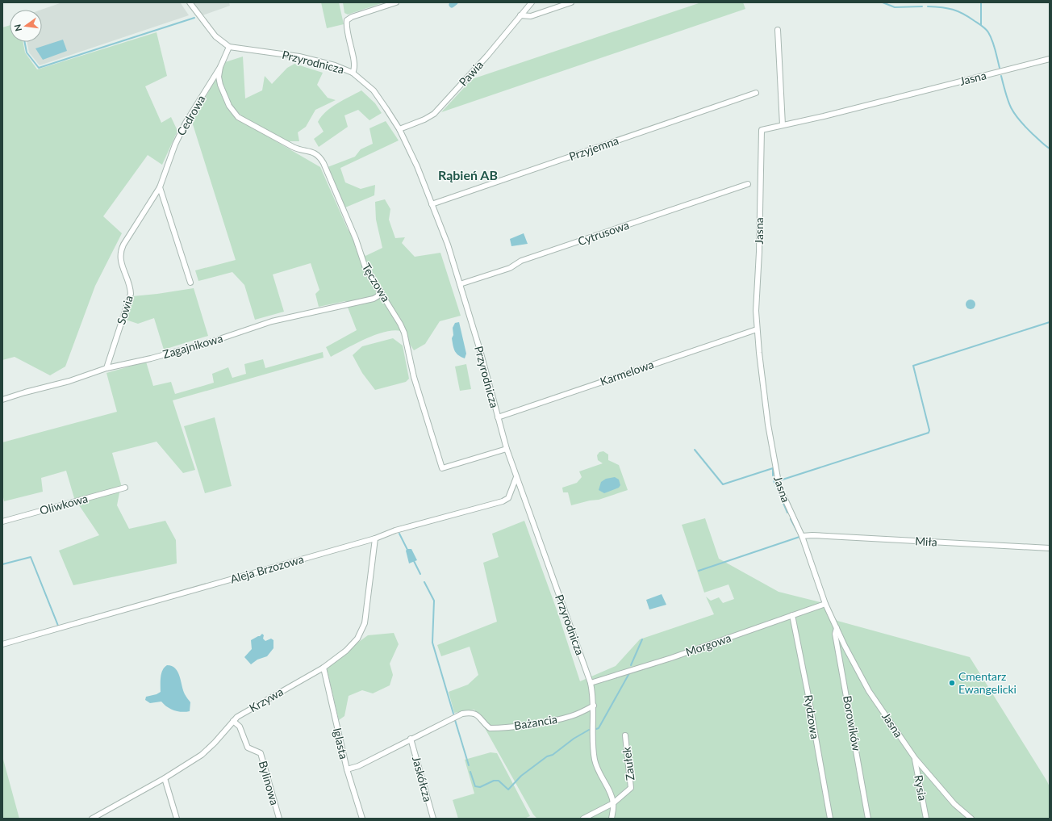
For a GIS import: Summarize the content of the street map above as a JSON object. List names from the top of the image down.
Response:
{
  "streets": {
    "street": [
      "Przyrodnicza",
      "Pawia",
      "Jasna",
      "Cedrowa",
      "Przyjemna",
      "Cytrusowa",
      "Tęczowa",
      "Sowia",
      "Zagajnikowa",
      "Karmelowa",
      "Oliwkowa",
      "Miła",
      "Aleja Brzozowa",
      "Morgowa",
      "Krzywa",
      "Rydzowa",
      "Bażancia",
      "Borowików",
      "Iglasta",
      "Zaułek",
      "Jaskółcza",
      "Bylinowa",
      "Rysia"
    ]
  },
  "crossings": [
    ["Przyrodnicza", "Pawia"],
    ["Przyrodnicza", "Cedrowa"],
    ["Przyrodnicza", "Przyjemna"],
    ["Przyrodnicza", "Cytrusowa"],
    ["Przyrodnicza", "Tęczowa"],
    ["Przyrodnicza", "Karmelowa"],
    ["Przyrodnicza", "Aleja Brzozowa"],
    ["Przyrodnicza", "Morgowa"],
    ["Przyrodnicza", "Bażancia"],
    ["Przyrodnicza", "Zaułek"],
    ["Jasna", "Karmelowa"],
    ["Jasna", "Miła"],
    ["Jasna", "Morgowa"],
    ["Jasna", "Borowików"],
    ["Jasna", "Rysia"],
    ["Cedrowa", "Tęczowa"],
    ["Cedrowa", "Sowia"],
    ["Tęczowa", "Zagajnikowa"],
    ["Sowia", "Zagajnikowa"],
    ["Aleja Brzozowa", "Krzywa"],
    ["Morgowa", "Rydzowa"],
    ["Krzywa", "Iglasta"],
    ["Krzywa", "Bylinowa"],
    ["Bażancia", "Jaskółcza"],
    ["Iglasta", "Jaskółcza"]
  ],
  "districts": ["Rąbień AB"],
  "places": ["Cmentarz Ewangelicki"],
  "north": "left"
}
